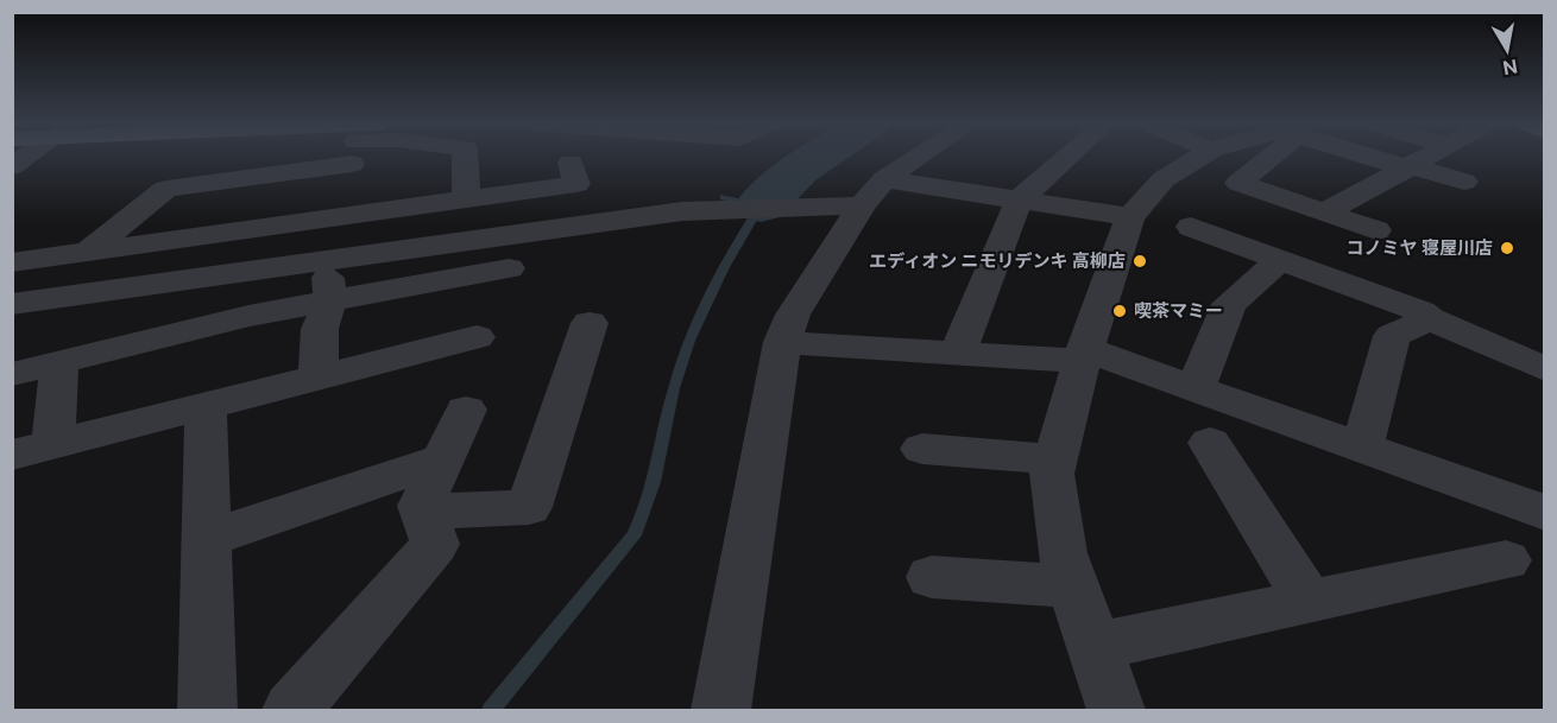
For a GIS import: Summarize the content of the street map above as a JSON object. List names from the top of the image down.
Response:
{
  "places": ["コノミヤ 寝屋川店", "エディオン ニモリデンキ 高柳店", "喫茶マミー"],
  "north": "bottom"
}
